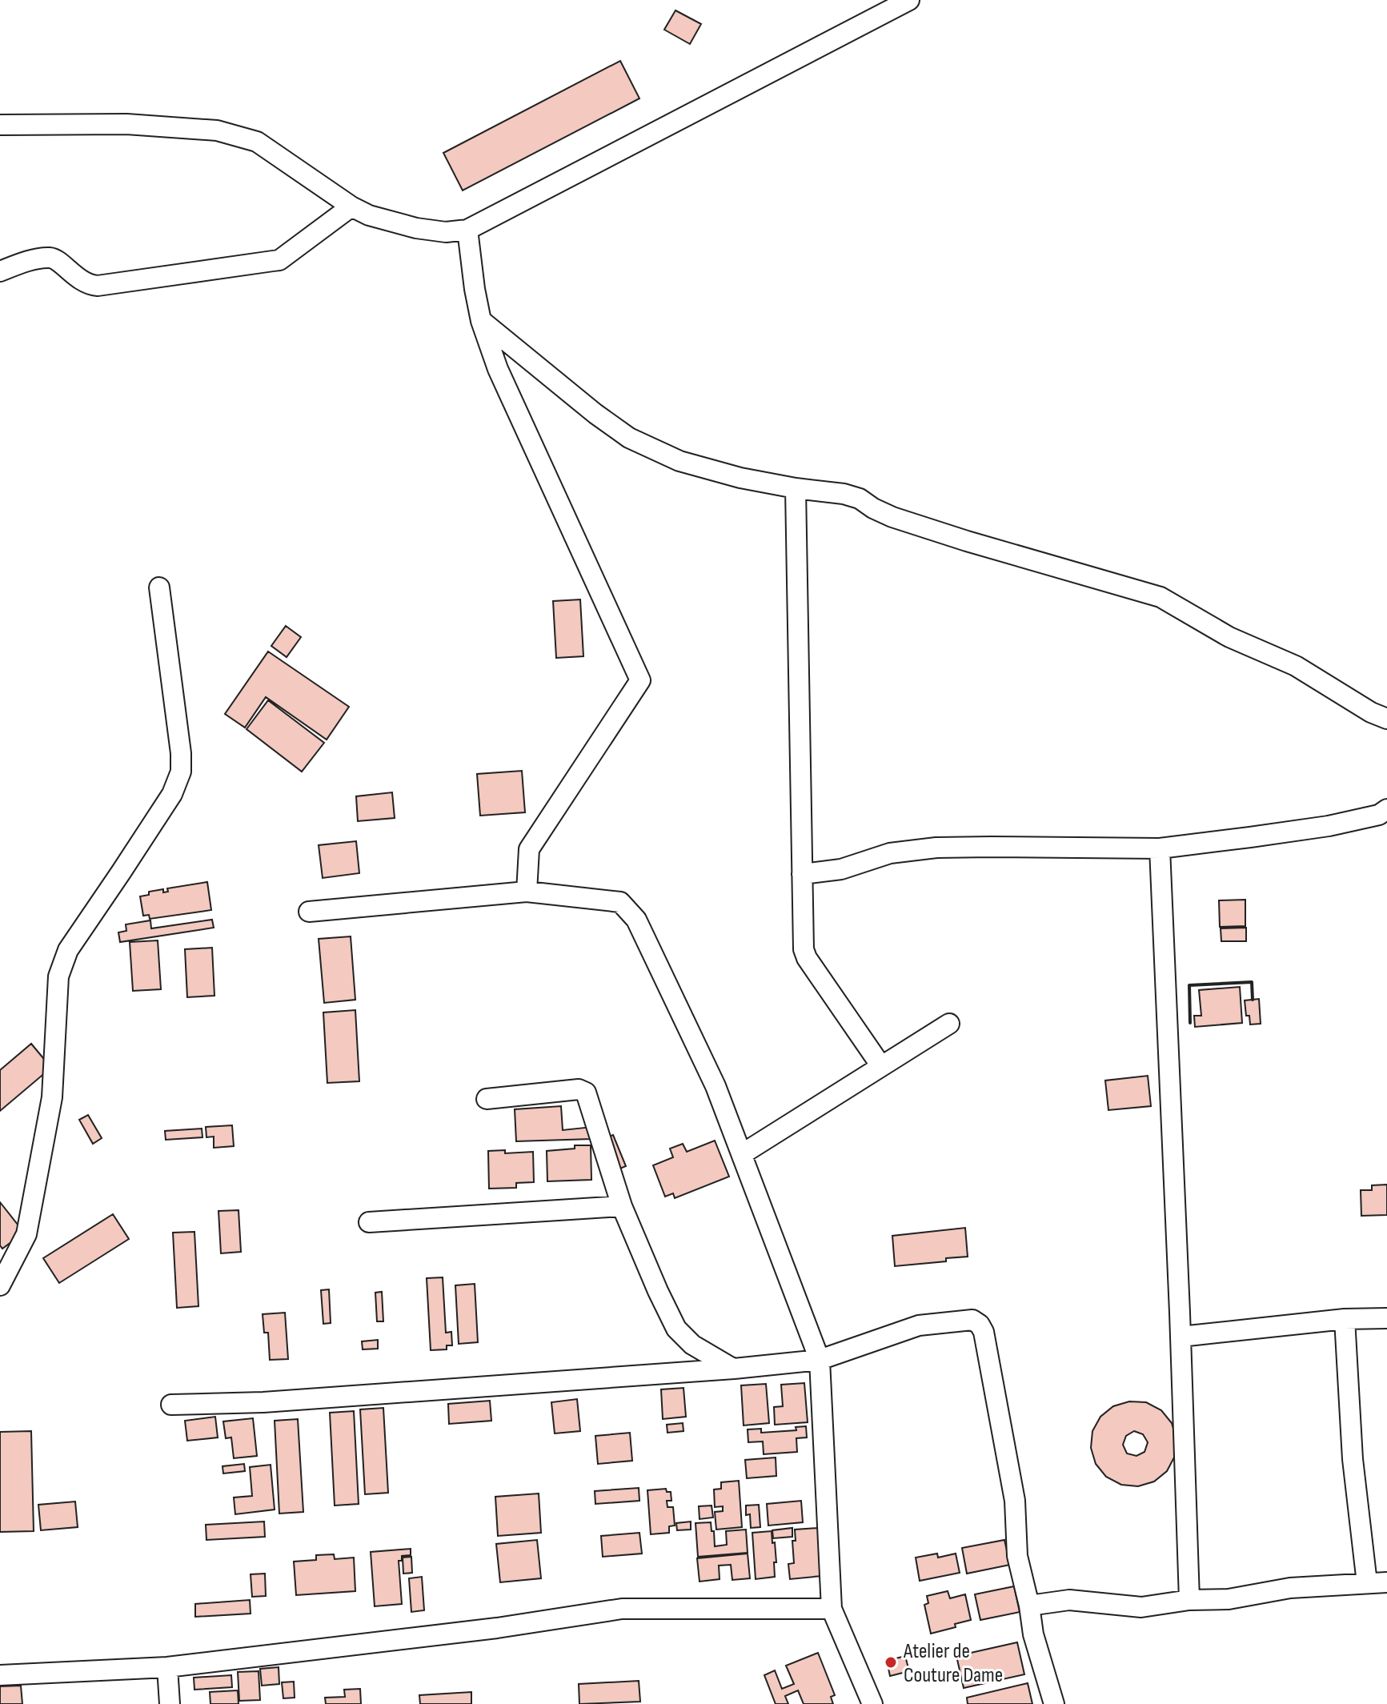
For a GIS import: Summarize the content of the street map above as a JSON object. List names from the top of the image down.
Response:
{
  "places": ["Atelier de Couture Dame"]
}
